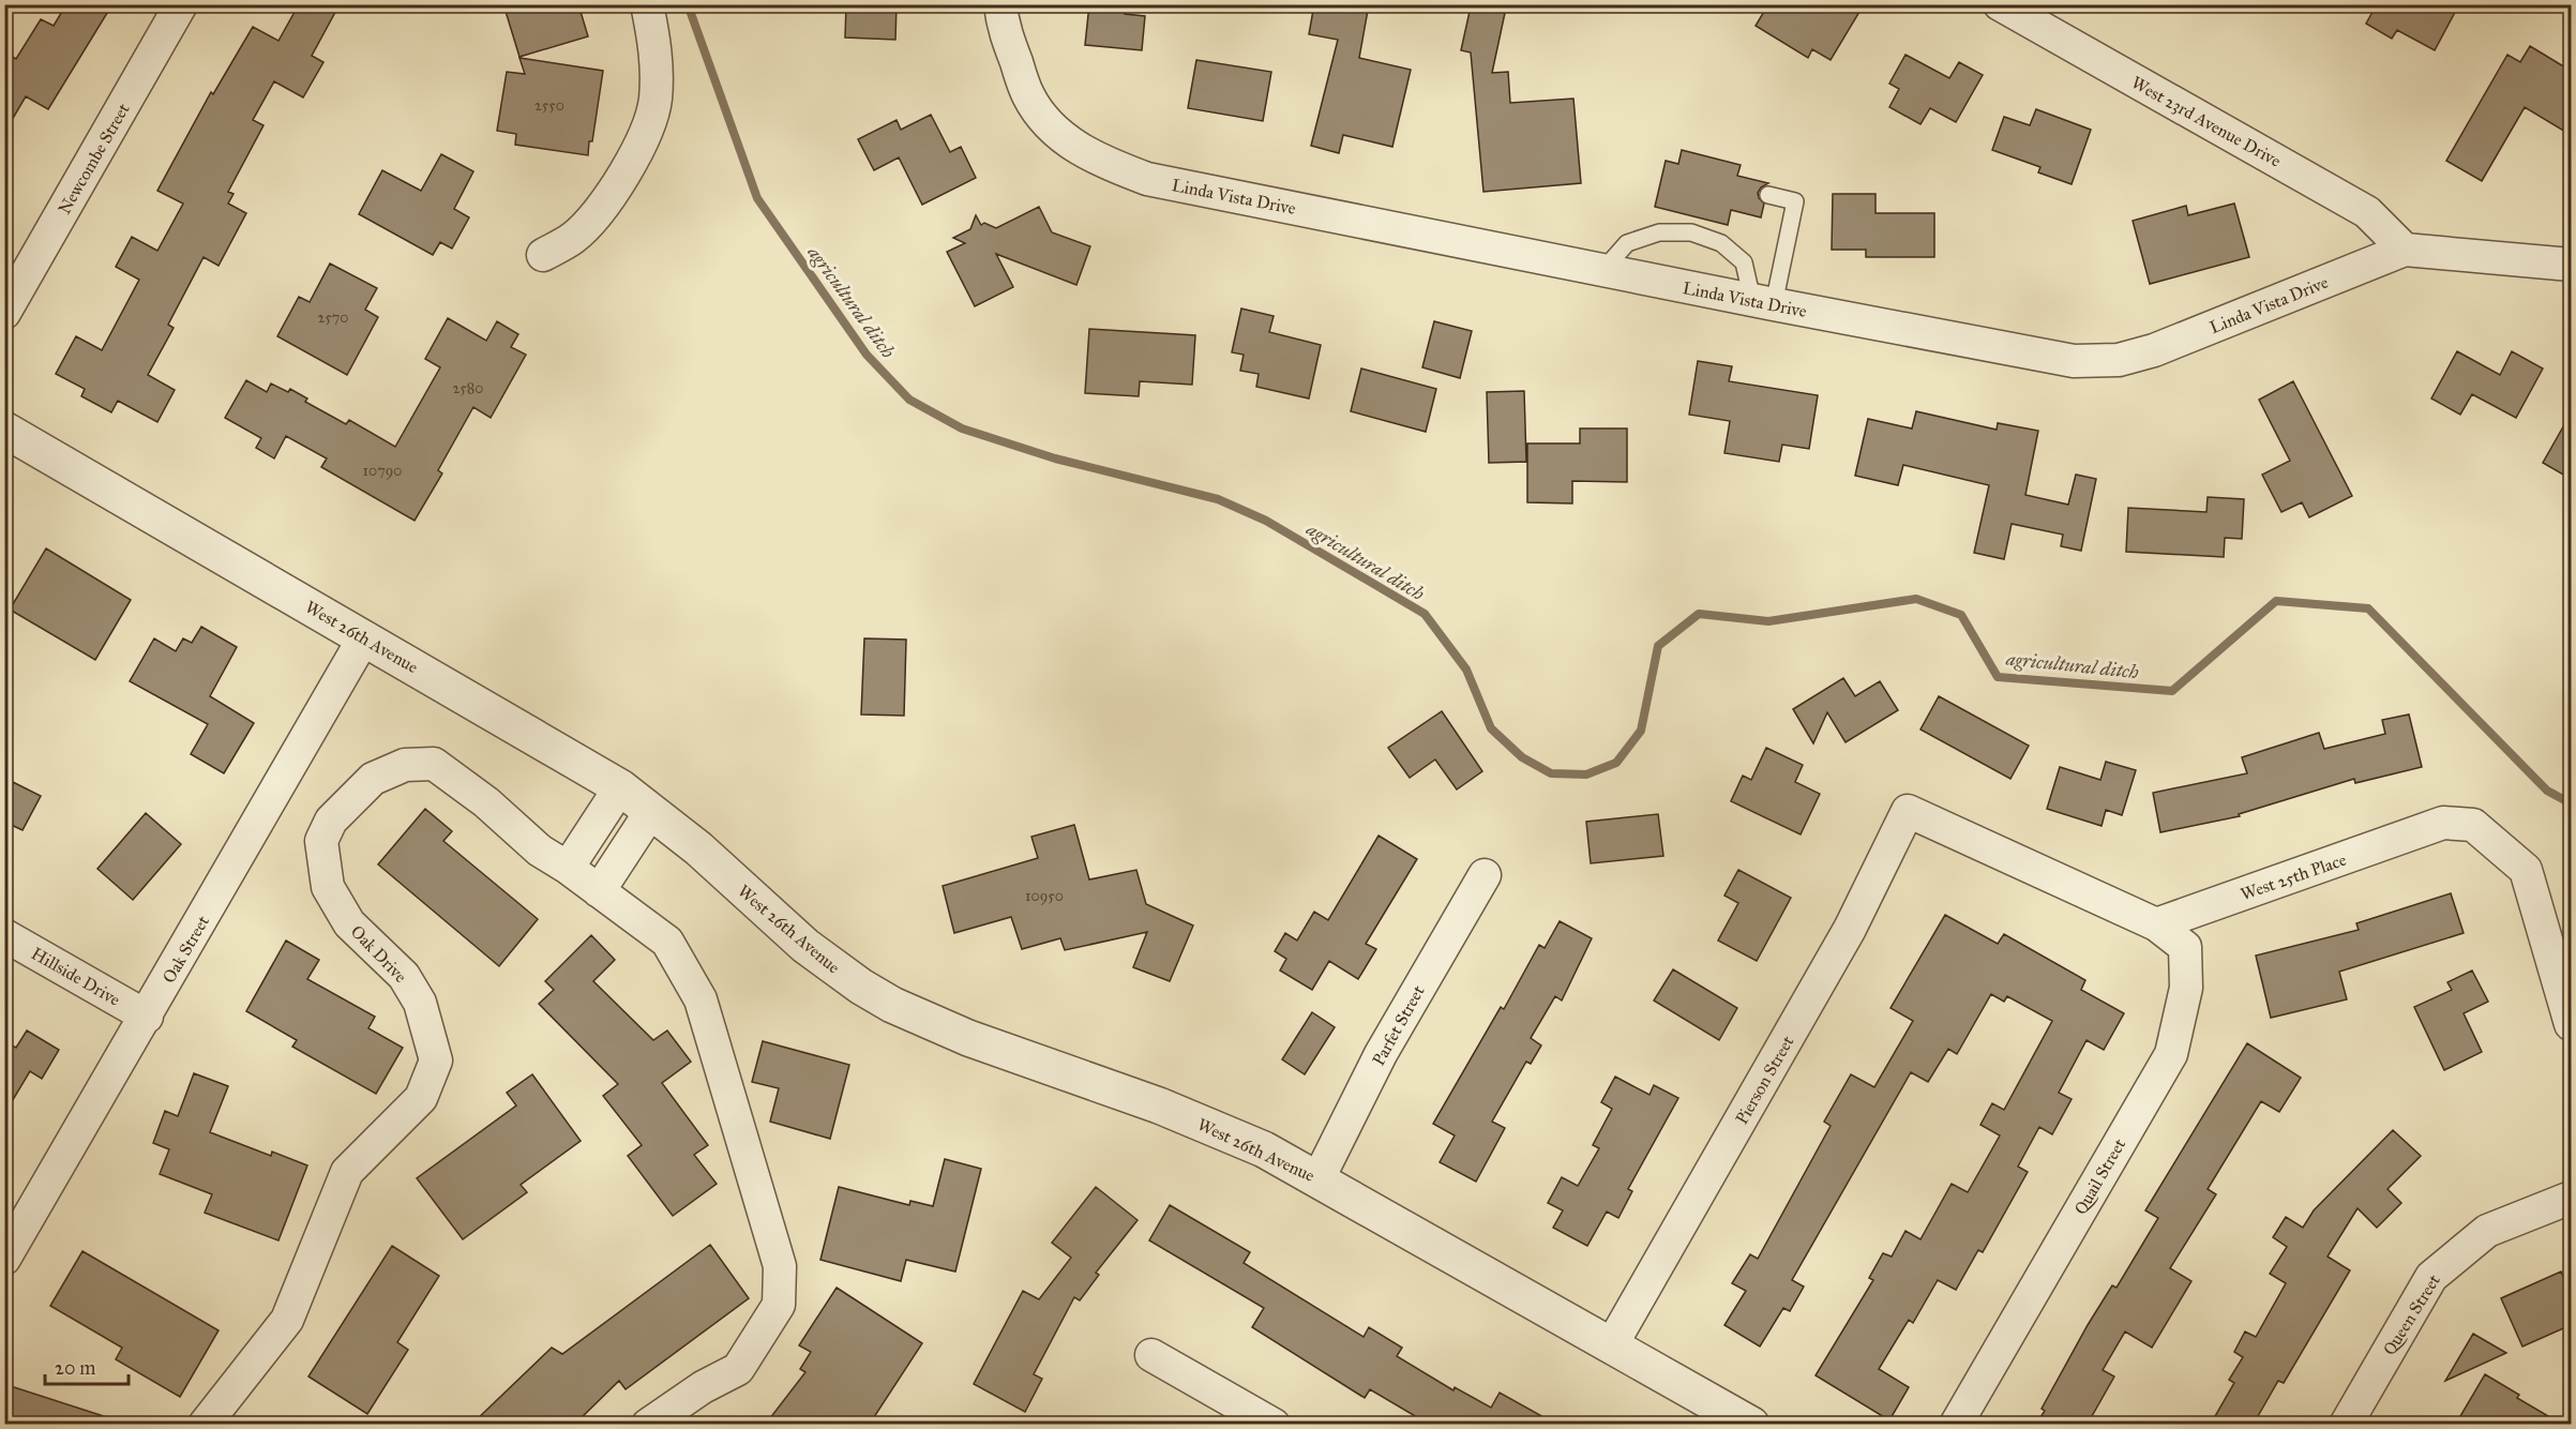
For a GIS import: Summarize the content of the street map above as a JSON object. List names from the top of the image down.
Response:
{
  "streets": {
    "street": [
      "West 23rd Avenue Drive",
      "Newcombe Street",
      "Linda Vista Drive",
      "West 26th Avenue",
      "West 25th Place",
      "Oak Street",
      "Oak Drive",
      "Hillside Drive",
      "Parfet Street",
      "Pierson Street",
      "Quail Street",
      "Queen Street"
    ]
  },
  "crossings": [
    ["West 23rd Avenue Drive", "Linda Vista Drive"],
    ["West 26th Avenue", "Oak Street"],
    ["West 26th Avenue", "Parfet Street"],
    ["West 26th Avenue", "Pierson Street"],
    ["West 25th Place", "Pierson Street"],
    ["West 25th Place", "Quail Street"],
    ["Oak Street", "Hillside Drive"],
    ["Pierson Street", "Quail Street"]
  ],
  "water": ["agricultural ditch"],
  "house_numbers": [
    "2550",
    "2570",
    "2580",
    "10790",
    "10950"
  ],
  "scale_bar": "20 m"
}
